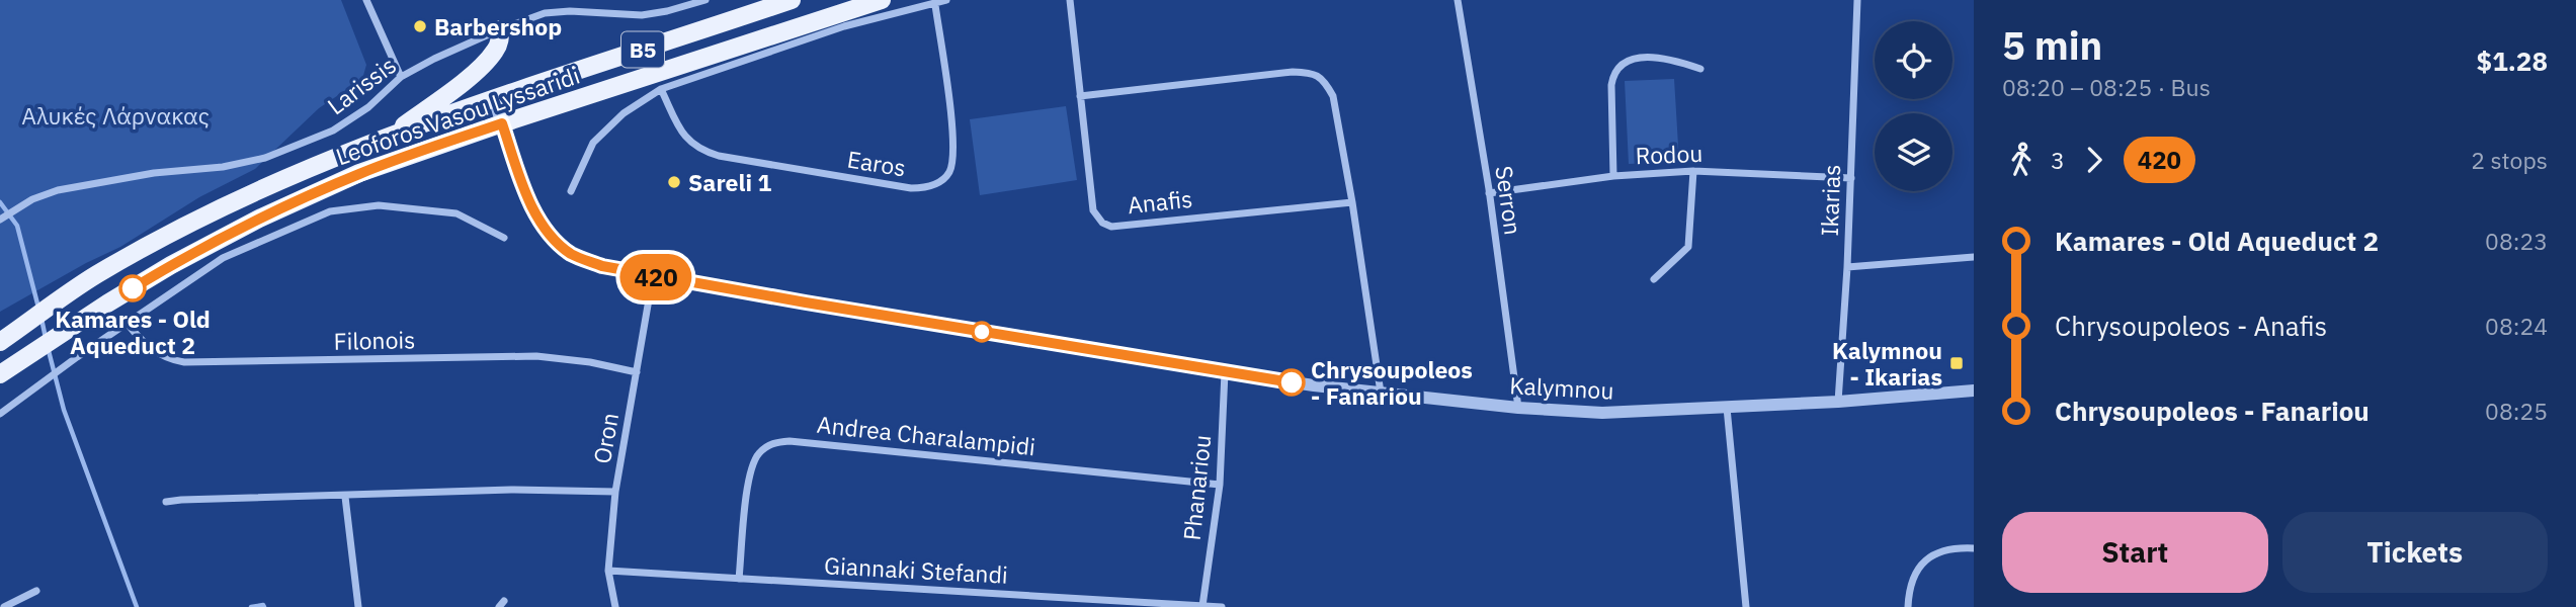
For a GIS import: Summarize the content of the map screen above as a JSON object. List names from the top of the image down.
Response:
{
  "streets": {
    "main road": ["B5", "Leoforos Vasou Lyssaridi"],
    "street": [
      "Larissis",
      "Rodou",
      "Earos",
      "Serron",
      "Ikarias",
      "Anafis",
      "Filonois",
      "Kalymnou",
      "Andrea Charalampidi",
      "Oron",
      "Phanariou",
      "Giannaki Stefandi"
    ]
  },
  "crossings": [
    ["Leoforos Vasou Lyssaridi", "Kalymnou"],
    ["Rodou", "Serron"],
    ["Rodou", "Ikarias"],
    ["Serron", "Kalymnou"],
    ["Ikarias", "Kalymnou"],
    ["Filonois", "Oron"],
    ["Kalymnou", "Oron"],
    ["Kalymnou", "Phanariou"],
    ["Andrea Charalampidi", "Phanariou"],
    ["Andrea Charalampidi", "Giannaki Stefandi"],
    ["Oron", "Giannaki Stefandi"],
    ["Phanariou", "Giannaki Stefandi"]
  ],
  "parks": ["Αλυκές Λάρνακας"],
  "places": {
    "other": [
      "Barbershop",
      "Sareli 1",
      "Kamares - Old Aqueduct 2",
      "Chrysoupoleos - Fanariou"
    ],
    "transit": ["Kalymnou - Ikarias"]
  },
  "lines": ["bus line 420"],
  "page": {
    "on_map": "420",
    "heading": ["5 min", "08:20 – 08:25 · Bus", "$1.28"],
    "legs": ["3", "420", "2 stops"],
    "list": [
      {
        "name": "Kamares - Old Aqueduct 2",
        "value": "08:23"
      },
      {
        "name": "Chrysoupoleos - Anafis",
        "value": "08:24"
      },
      {
        "name": "Chrysoupoleos - Fanariou",
        "value": "08:25"
      }
    ],
    "buttons": ["Start", "Tickets"]
  }
}
